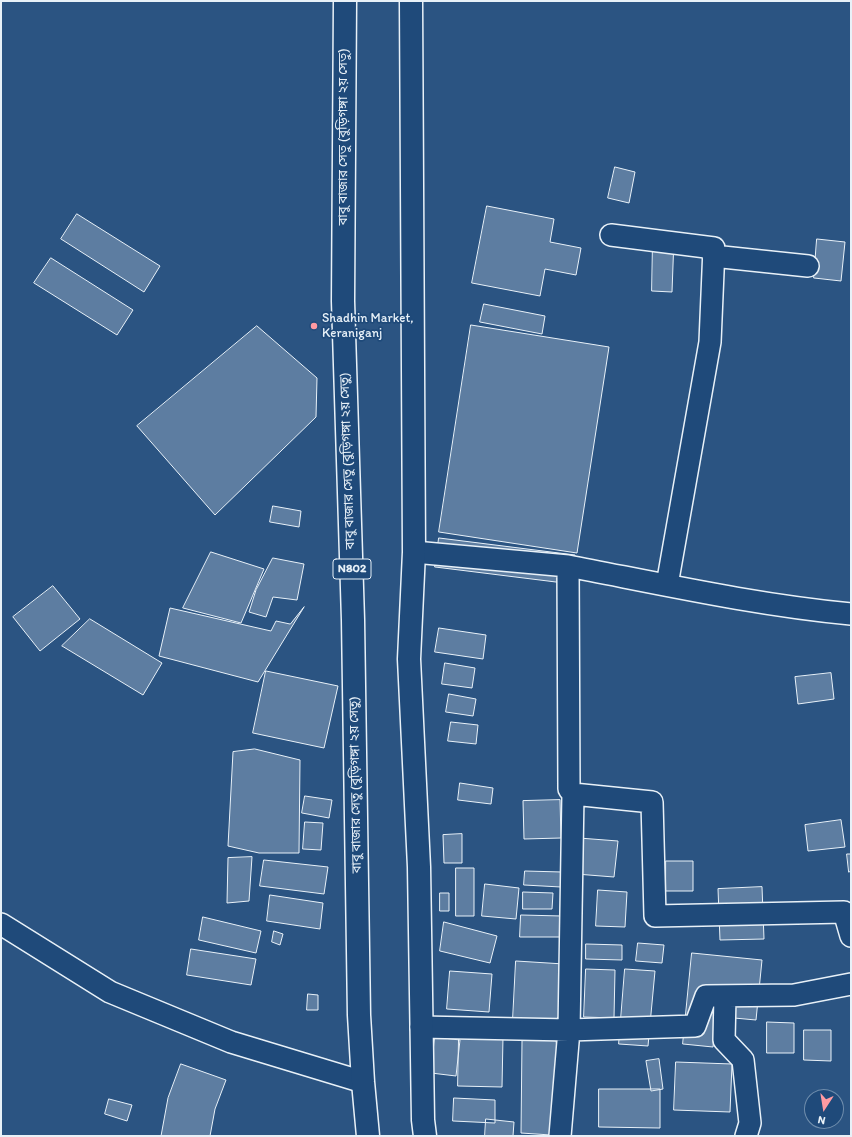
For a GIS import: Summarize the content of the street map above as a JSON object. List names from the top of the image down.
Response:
{
  "streets": {
    "highway": ["বাবু বাজার সেতু (বুড়িগঙ্গা ২য় সেতু)", "N802"]
  },
  "places": ["Shadhin Market, Keraniganj"],
  "north": "bottom"
}
